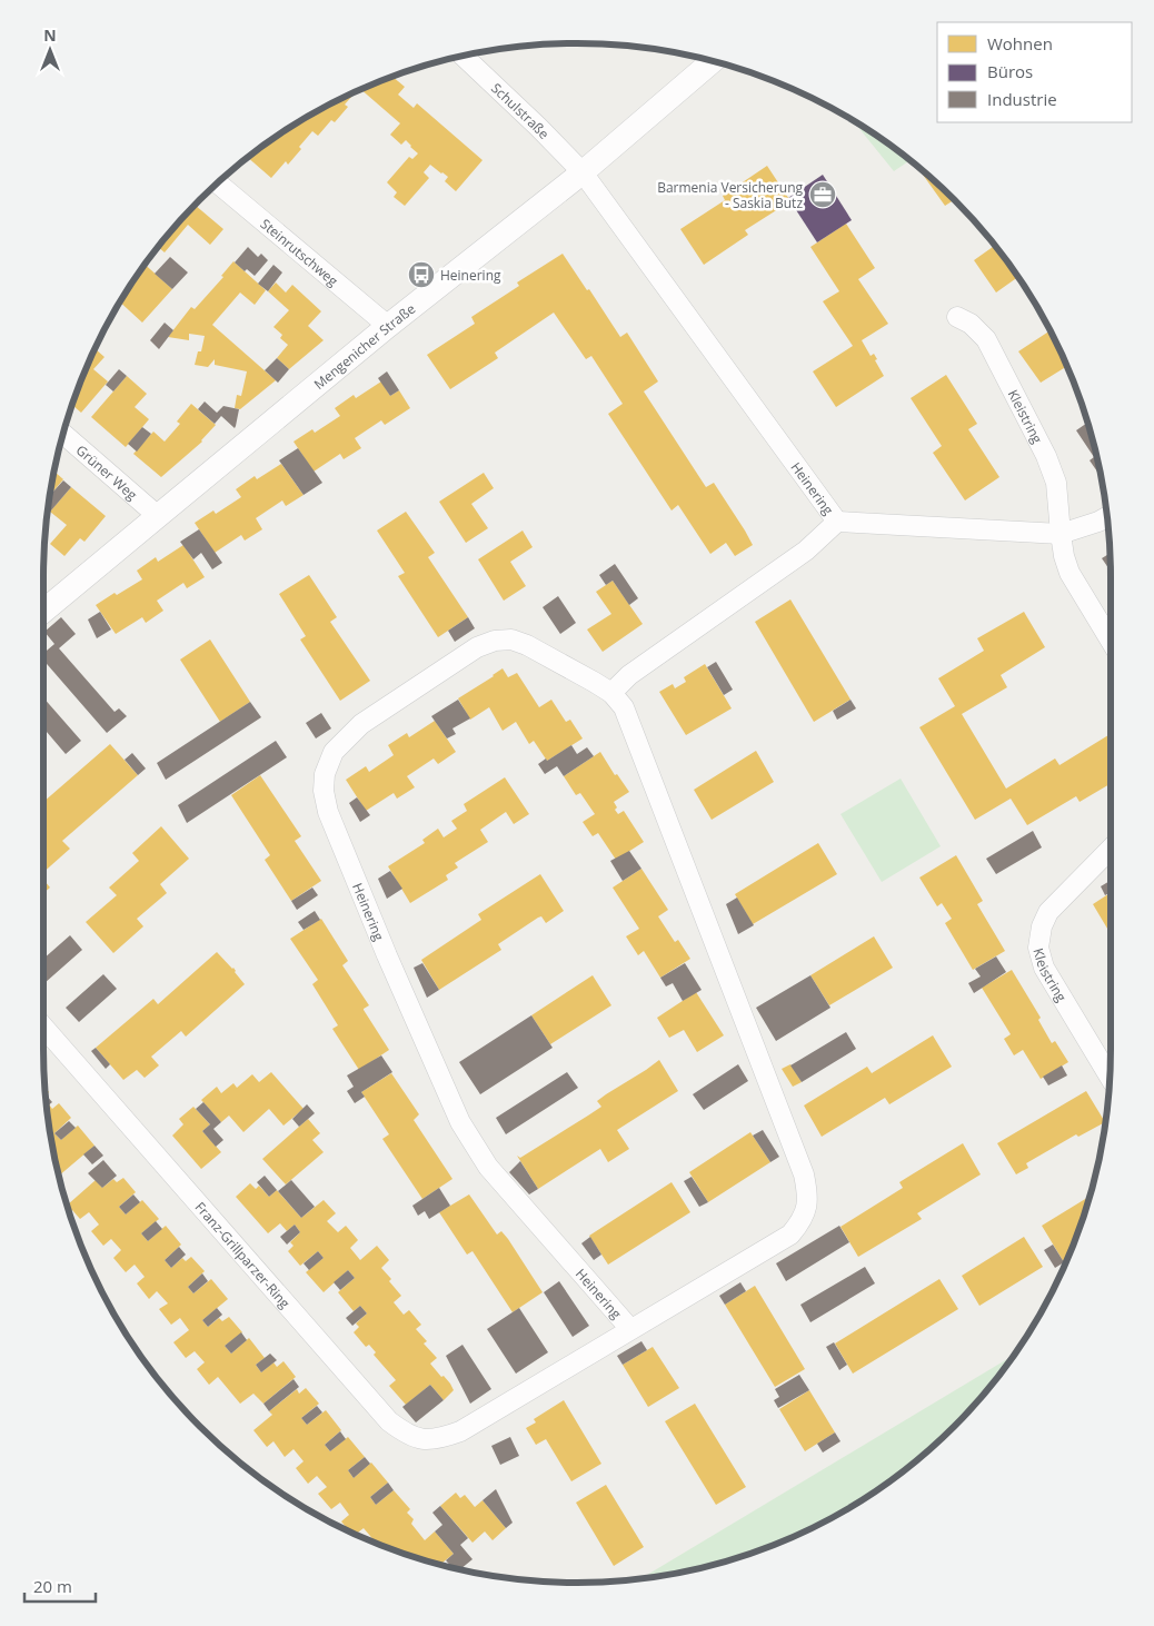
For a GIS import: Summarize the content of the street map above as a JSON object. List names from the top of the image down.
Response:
{
  "streets": {
    "street": [
      "Schulstraße",
      "Steinrutschweg",
      "Mengenicher Straße",
      "Kleistring",
      "Grüner Weg",
      "Heinering",
      "Franz-Grillparzer-Ring"
    ]
  },
  "crossings": [
    ["Schulstraße", "Mengenicher Straße"],
    ["Schulstraße", "Heinering"],
    ["Steinrutschweg", "Mengenicher Straße"],
    ["Mengenicher Straße", "Grüner Weg"],
    ["Mengenicher Straße", "Heinering"],
    ["Heinering", "Franz-Grillparzer-Ring"]
  ],
  "places": {
    "office": ["Barmenia Versicherung - Saskia Butz"],
    "bus stop": ["Heinering"]
  },
  "legend": ["Wohnen", "Büros", "Industrie"],
  "scale_bar": "20 m",
  "north": "top"
}
